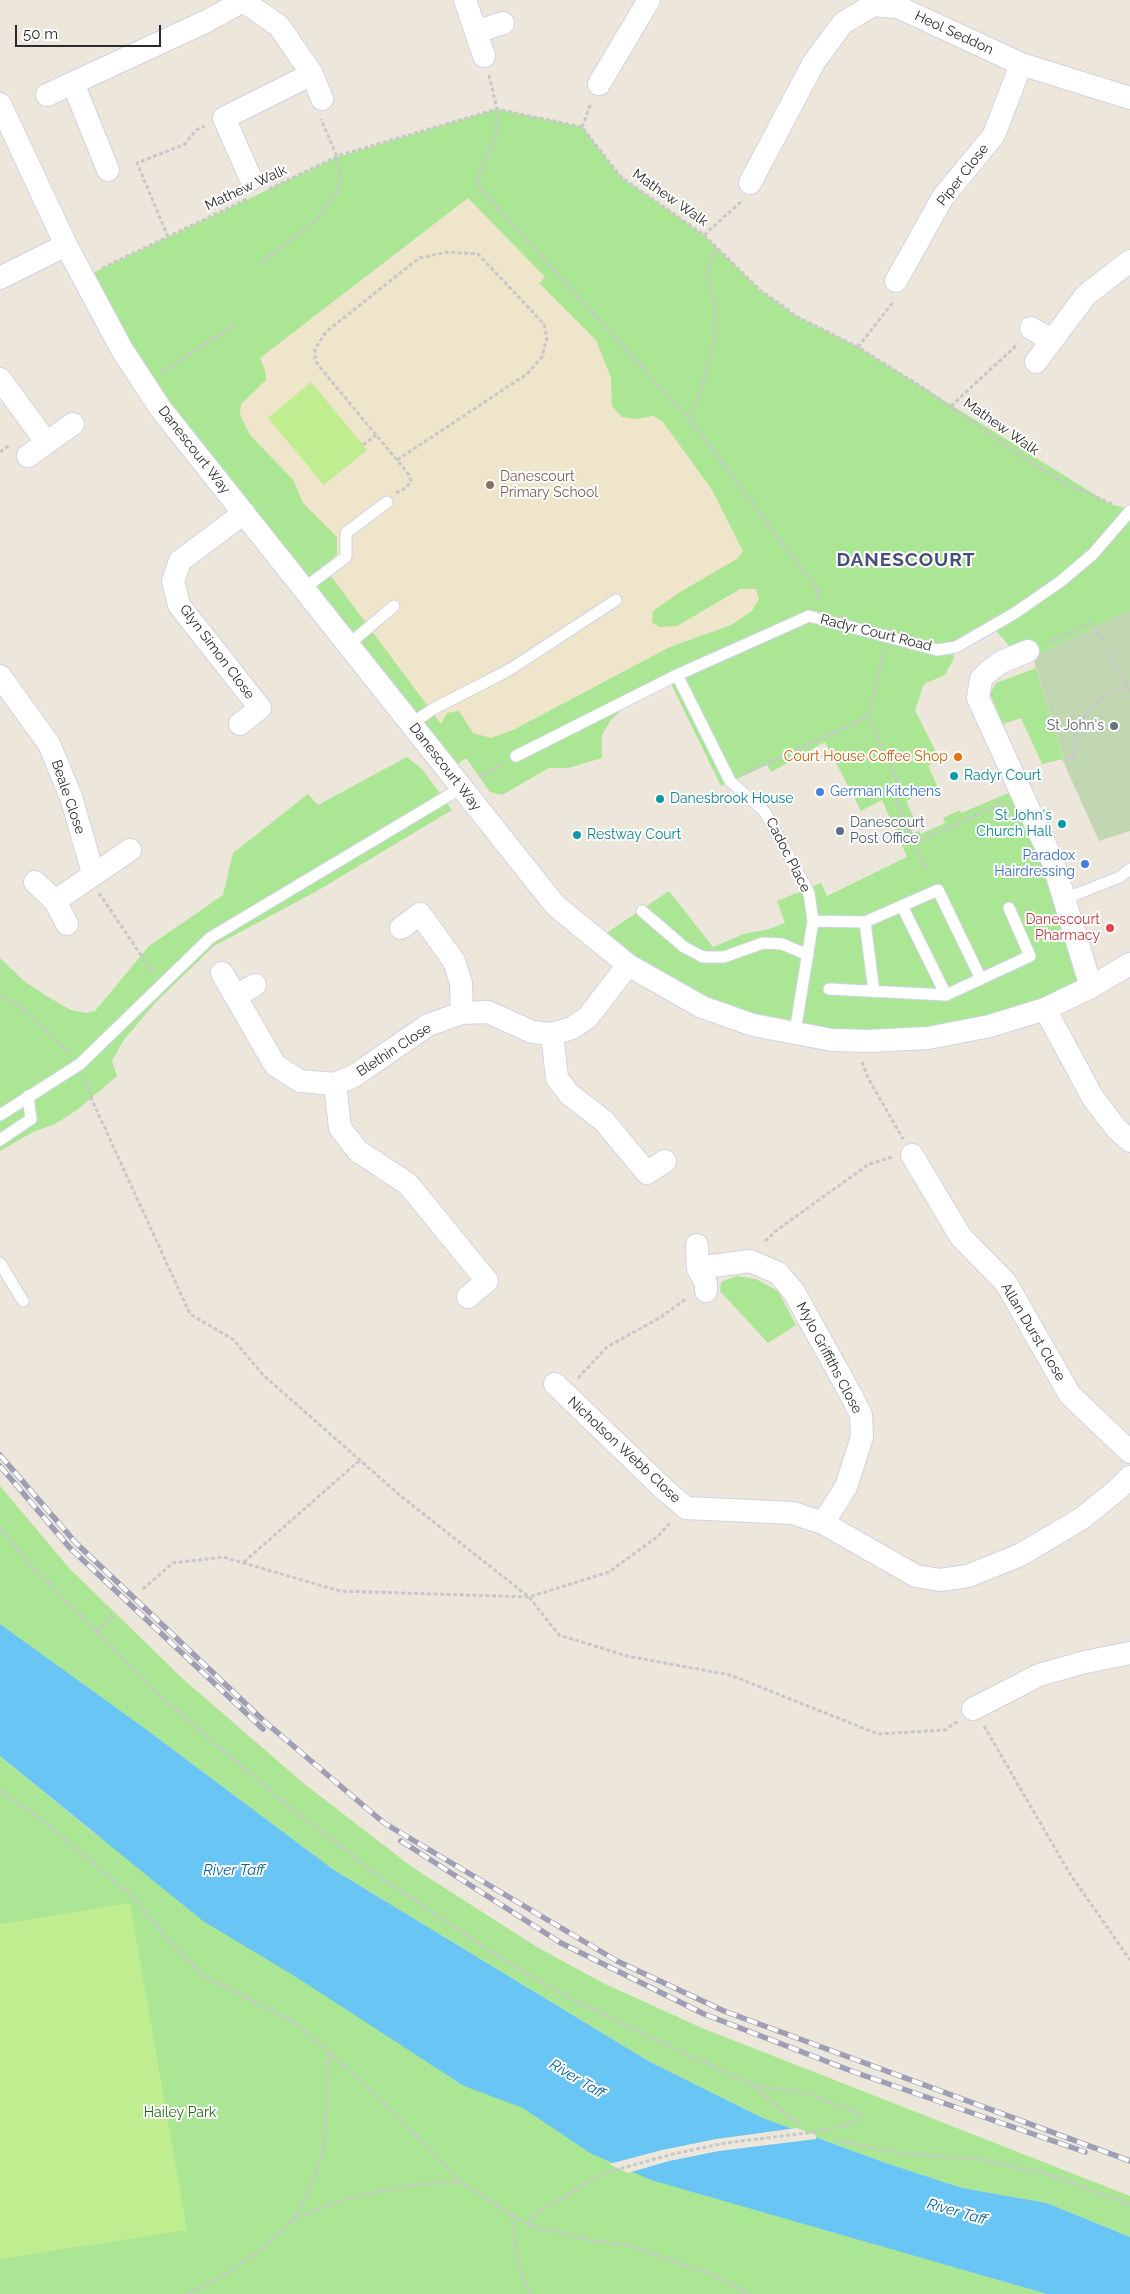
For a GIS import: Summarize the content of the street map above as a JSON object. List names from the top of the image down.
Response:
{
  "streets": {
    "street": [
      "Heol Seddon",
      "Piper Close",
      "Danescourt Way",
      "Glyn Simon Close",
      "Beale Close",
      "Blethin Close",
      "Allan Durst Close",
      "Mylo Griffiths Close",
      "Nicholson Webb Close"
    ],
    "lane": ["Radyr Court Road", "Cadoc Place"],
    "path": ["Mathew Walk"]
  },
  "crossings": [
    ["Heol Seddon", "Piper Close"],
    ["Mathew Walk", "Danescourt Way"],
    ["Mathew Walk", "Radyr Court Road"],
    ["Danescourt Way", "Glyn Simon Close"],
    ["Danescourt Way", "Cadoc Place"],
    ["Danescourt Way", "Blethin Close"],
    ["Radyr Court Road", "Cadoc Place"],
    ["Mylo Griffiths Close", "Nicholson Webb Close"]
  ],
  "districts": ["DANESCOURT"],
  "water": ["River Taff"],
  "parks": ["Hailey Park"],
  "places": [
    "Danescourt Primary School",
    "St John's",
    "Court House Coffee Shop",
    "Radyr Court",
    "German Kitchens",
    "Danesbrook House",
    "St John's Church Hall",
    "Danescourt Post Office",
    "Restway Court",
    "Paradox Hairdressing",
    "Danescourt Pharmacy"
  ],
  "scale_bar": "50 m"
}
